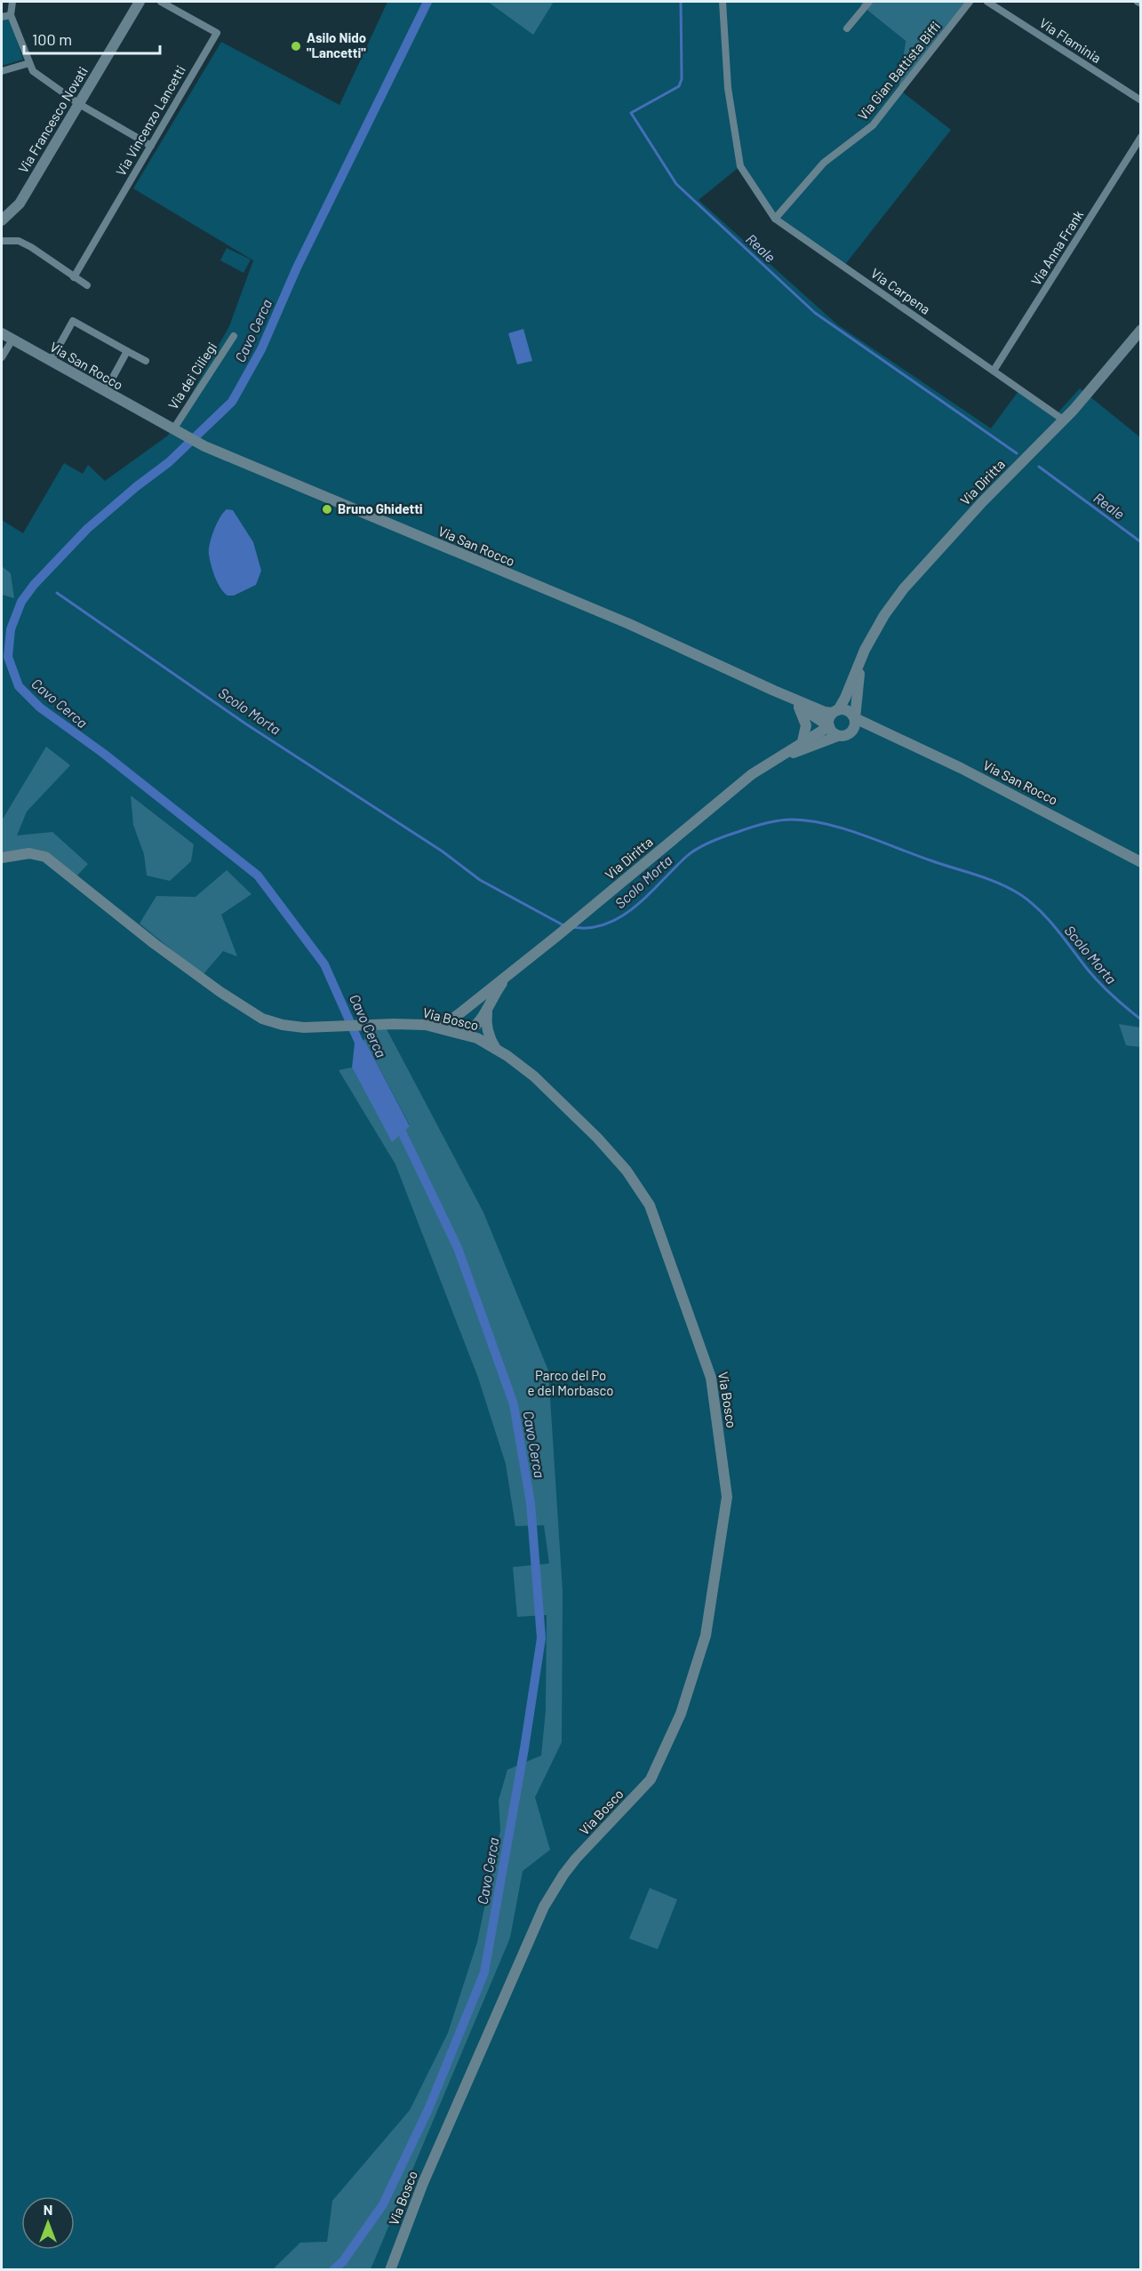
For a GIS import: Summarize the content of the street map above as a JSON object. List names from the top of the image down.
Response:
{
  "streets": {
    "street": [
      "Via Flaminia",
      "Via Gian Battista Biffi",
      "Via Francesco Novati",
      "Via Vincenzo Lancetti",
      "Via Anna Frank",
      "Via Carpena",
      "Via San Rocco",
      "Via dei Ciliegi",
      "Via Diritta",
      "Via Bosco"
    ]
  },
  "crossings": [
    ["Via Gian Battista Biffi", "Via Carpena"],
    ["Via Anna Frank", "Via Carpena"],
    ["Via Carpena", "Via Diritta"],
    ["Via San Rocco", "Via dei Ciliegi"],
    ["Via San Rocco", "Via Diritta"],
    ["Via Diritta", "Via Bosco"]
  ],
  "water": ["Reale", "Cavo Cerca", "Scolo Morta"],
  "parks": ["Parco del Po e del Morbasco"],
  "places": ["Asilo Nido \"Lancetti\"", "Bruno Ghidetti"],
  "scale_bar": "100 m",
  "north": "top"
}
